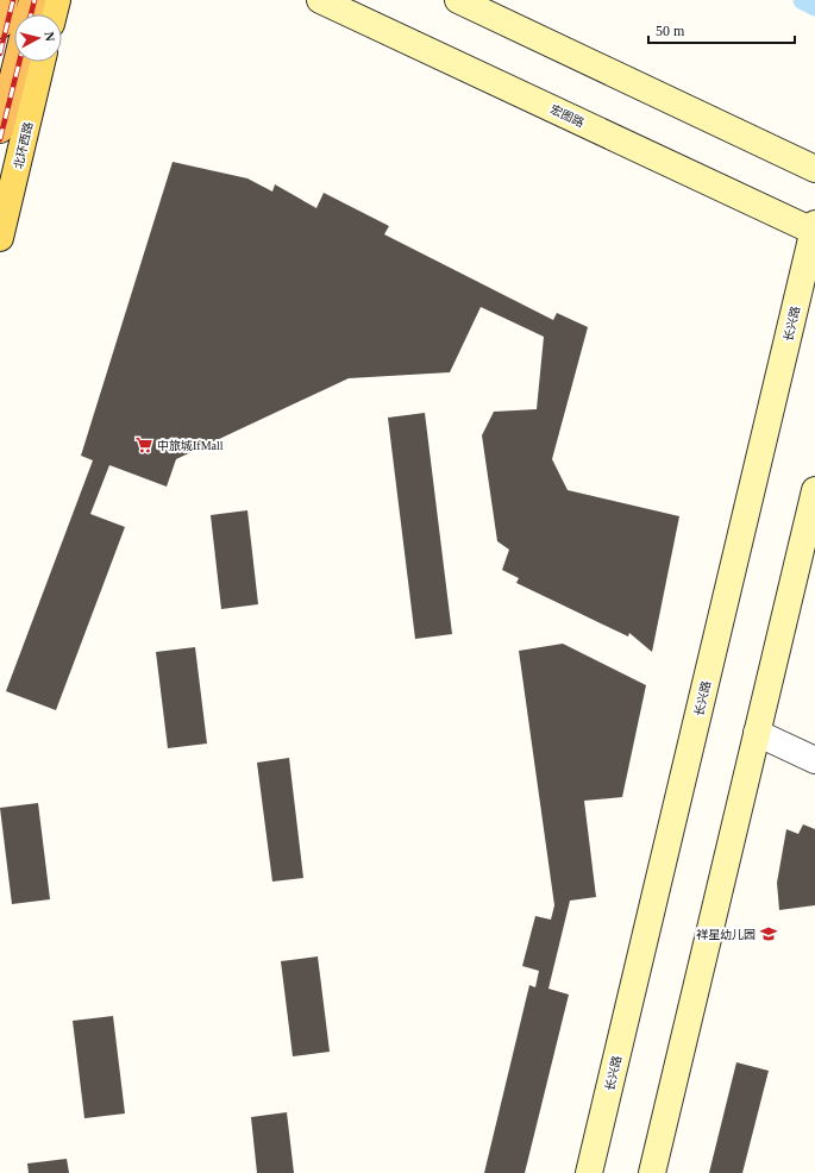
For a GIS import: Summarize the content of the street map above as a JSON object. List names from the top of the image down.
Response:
{
  "streets": {
    "main road": ["宏图路", "北环西路", "长兴路"]
  },
  "crossings": [
    ["宏图路", "长兴路"]
  ],
  "places": {
    "supermarket": ["中旅城IfMall"],
    "school or university": ["祥星幼儿园"]
  },
  "scale_bar": "50 m",
  "north": "right"
}
